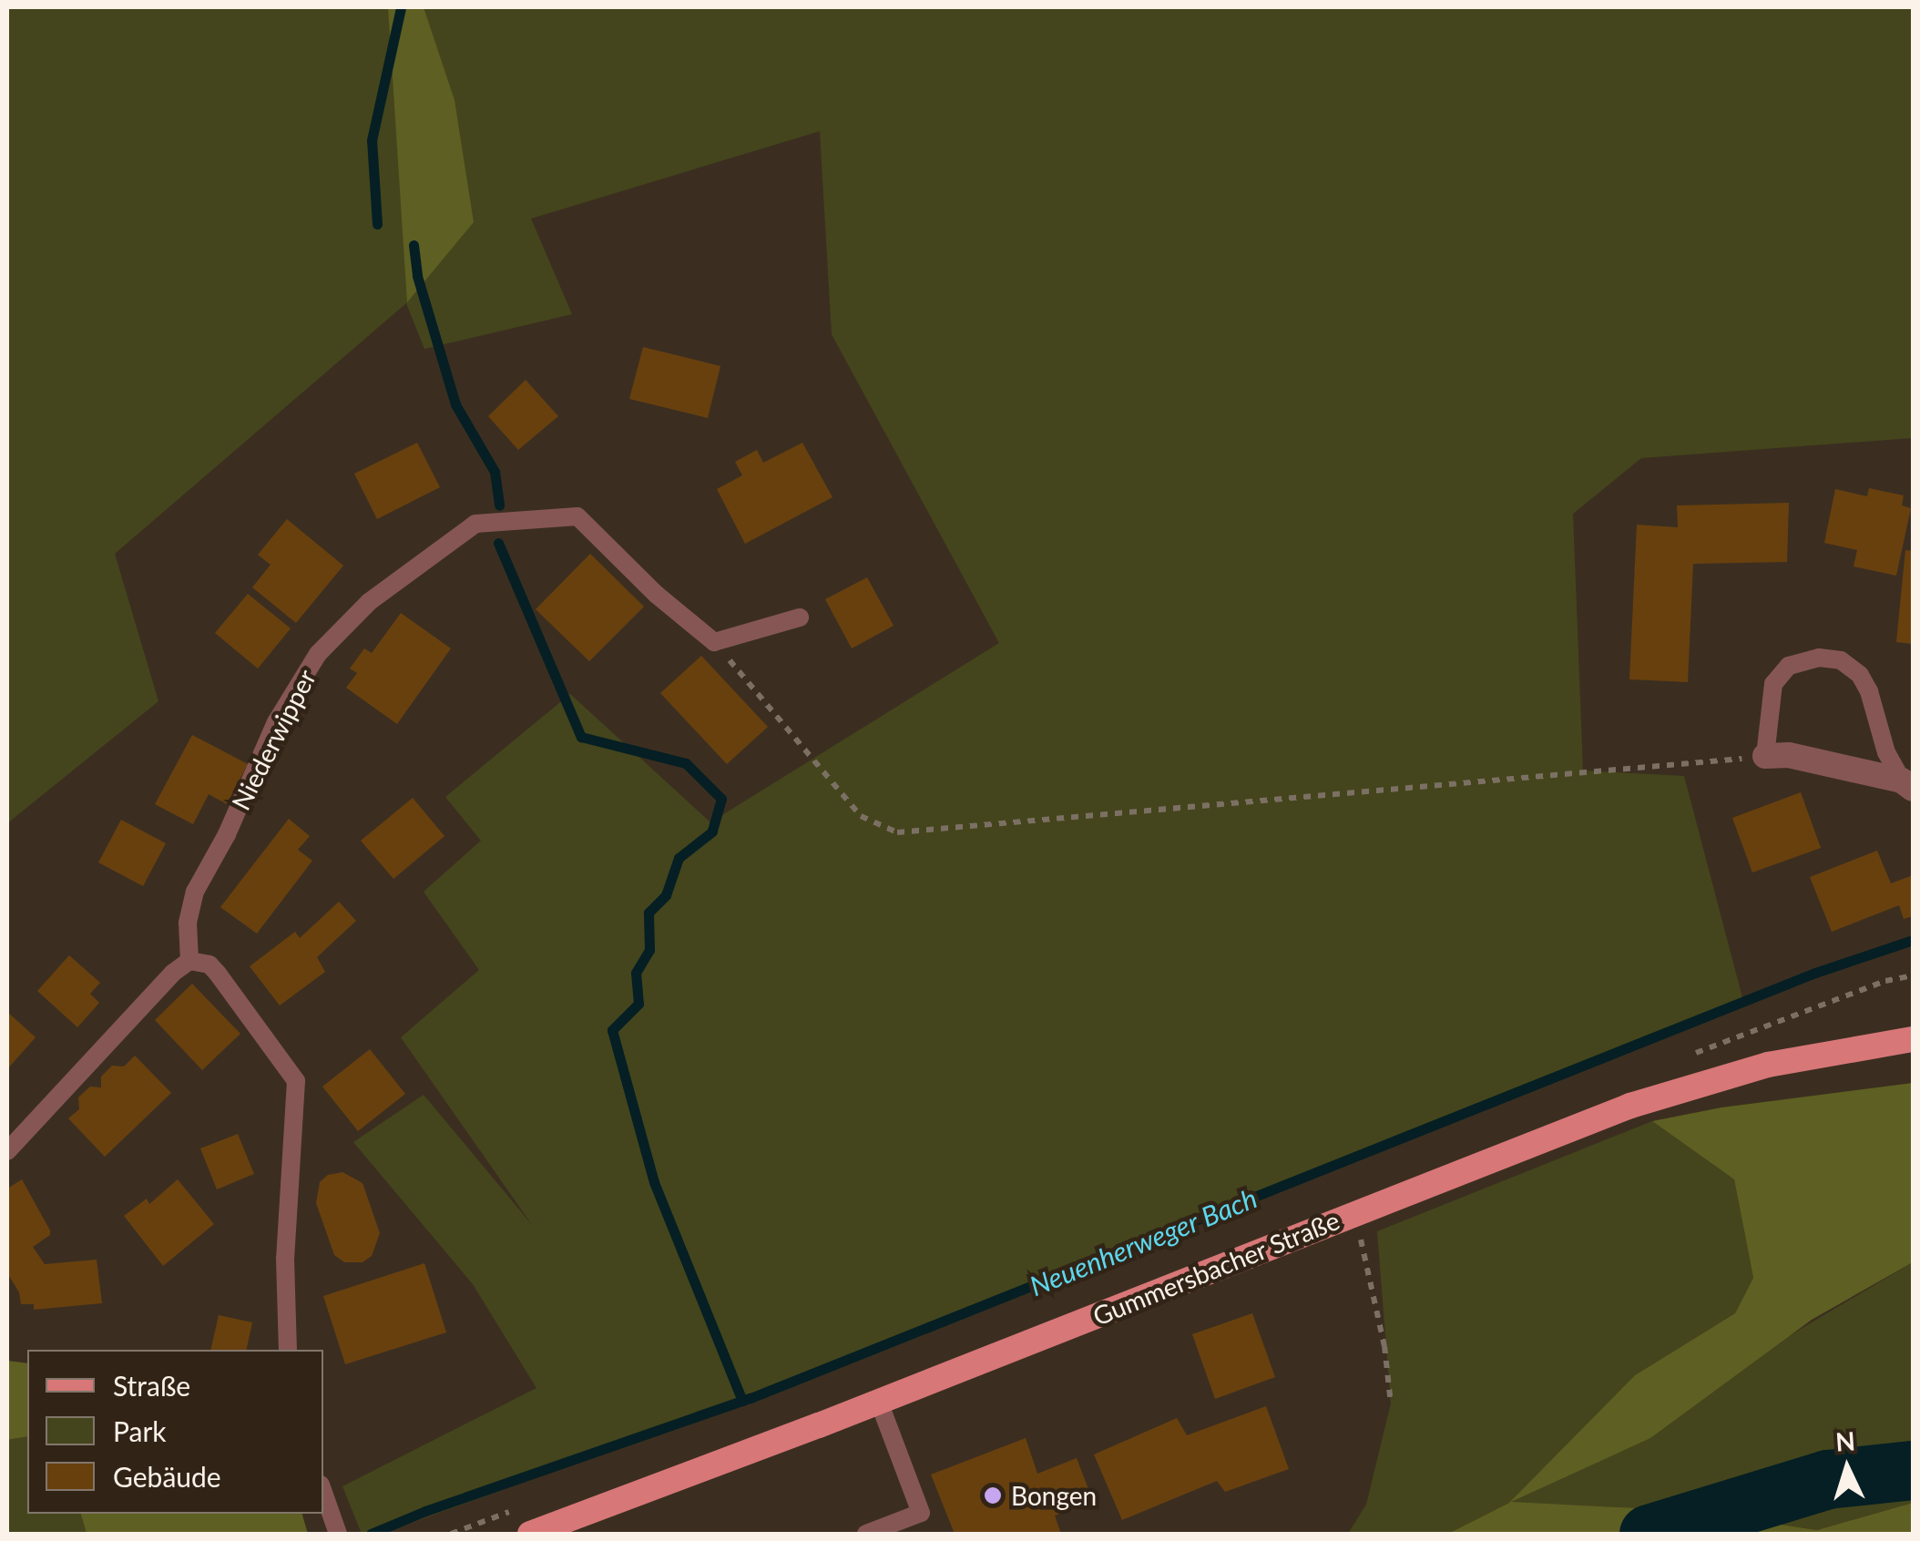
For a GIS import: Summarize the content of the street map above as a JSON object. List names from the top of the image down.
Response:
{
  "streets": {
    "main road": ["Gummersbacher Straße"],
    "lane": ["Niederwipper"]
  },
  "water": ["Neuenherweger Bach"],
  "places": ["Bongen"],
  "legend": ["Straße", "Park", "Gebäude"],
  "north": "top"
}
